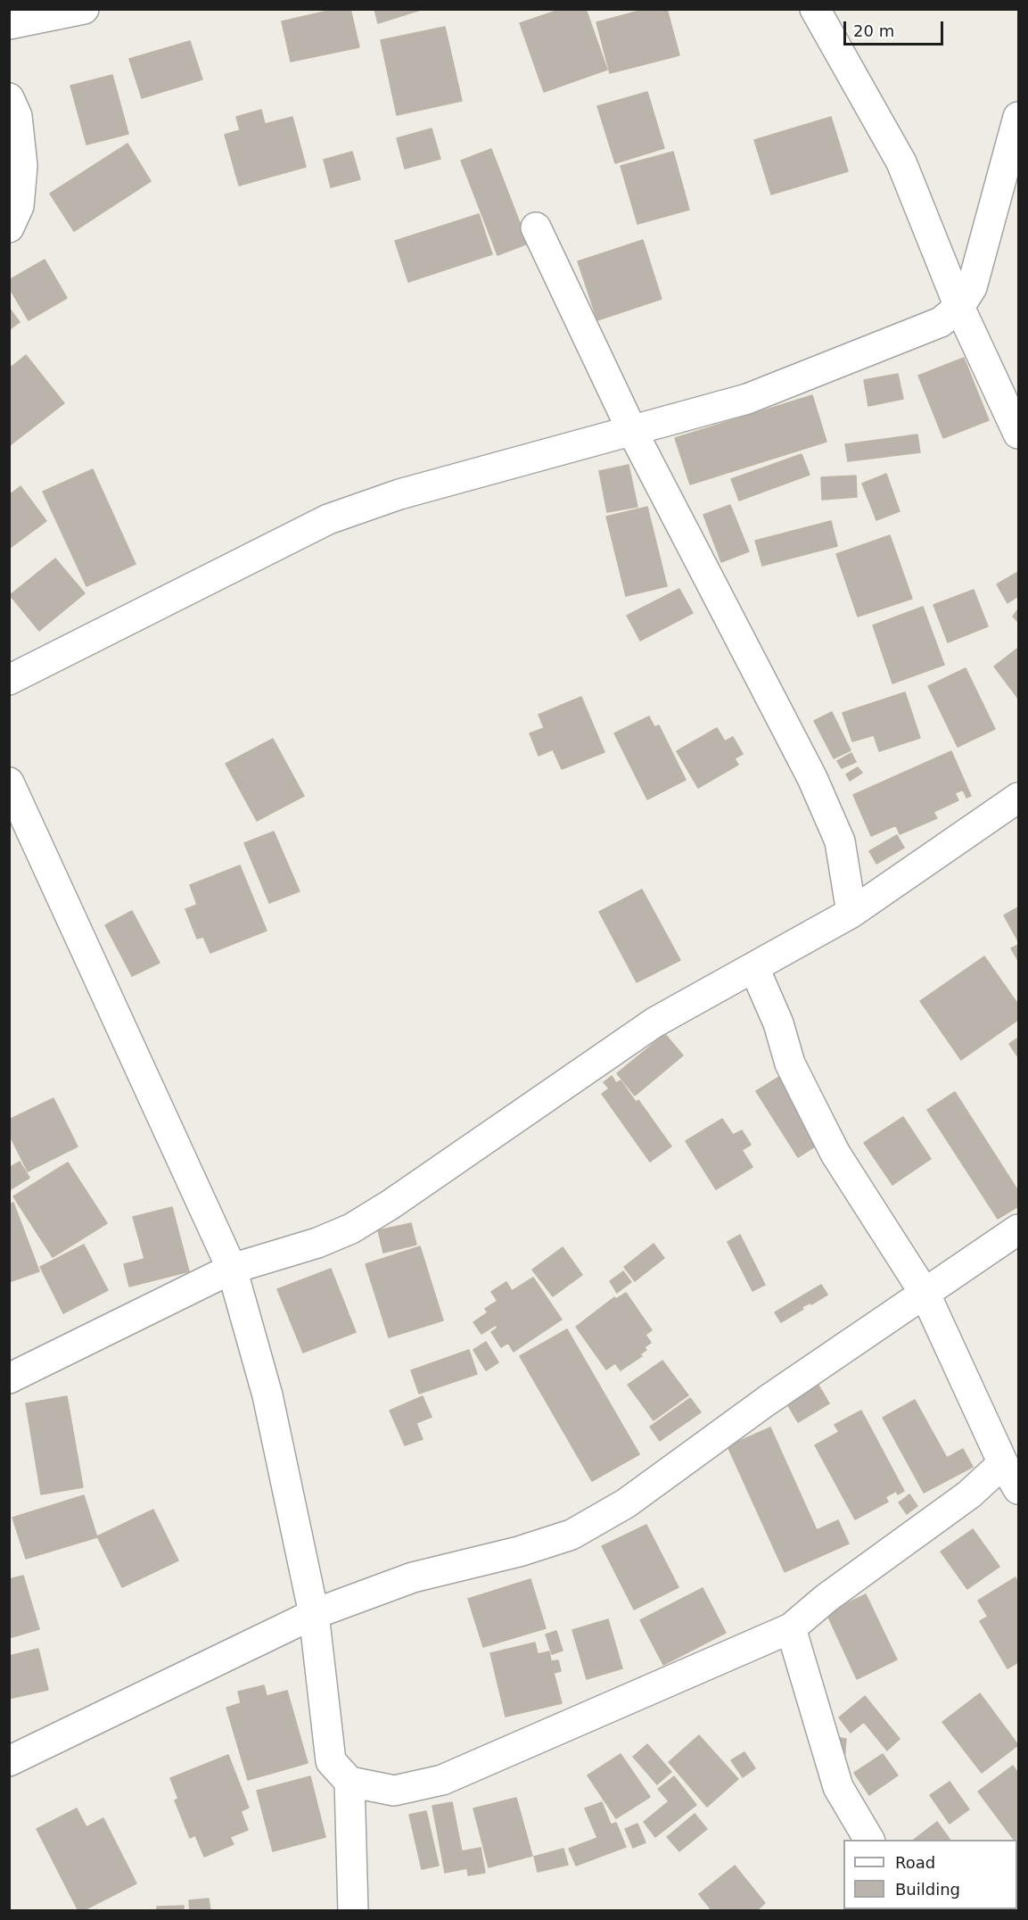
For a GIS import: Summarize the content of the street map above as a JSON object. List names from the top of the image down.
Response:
{
  "legend": ["Road", "Building"],
  "scale_bar": "20 m"
}
